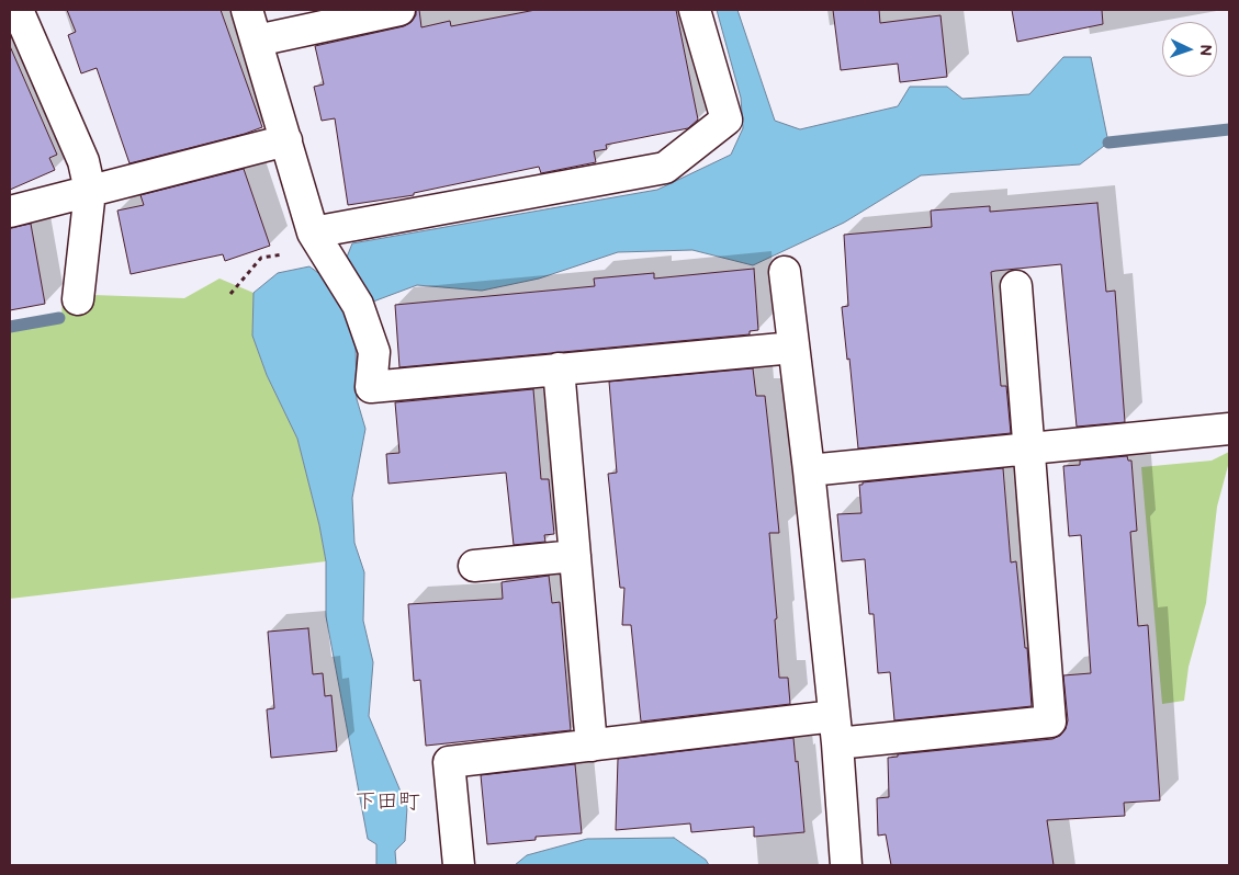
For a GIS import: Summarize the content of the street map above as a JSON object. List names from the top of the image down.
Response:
{
  "districts": ["下田町"],
  "north": "right"
}
